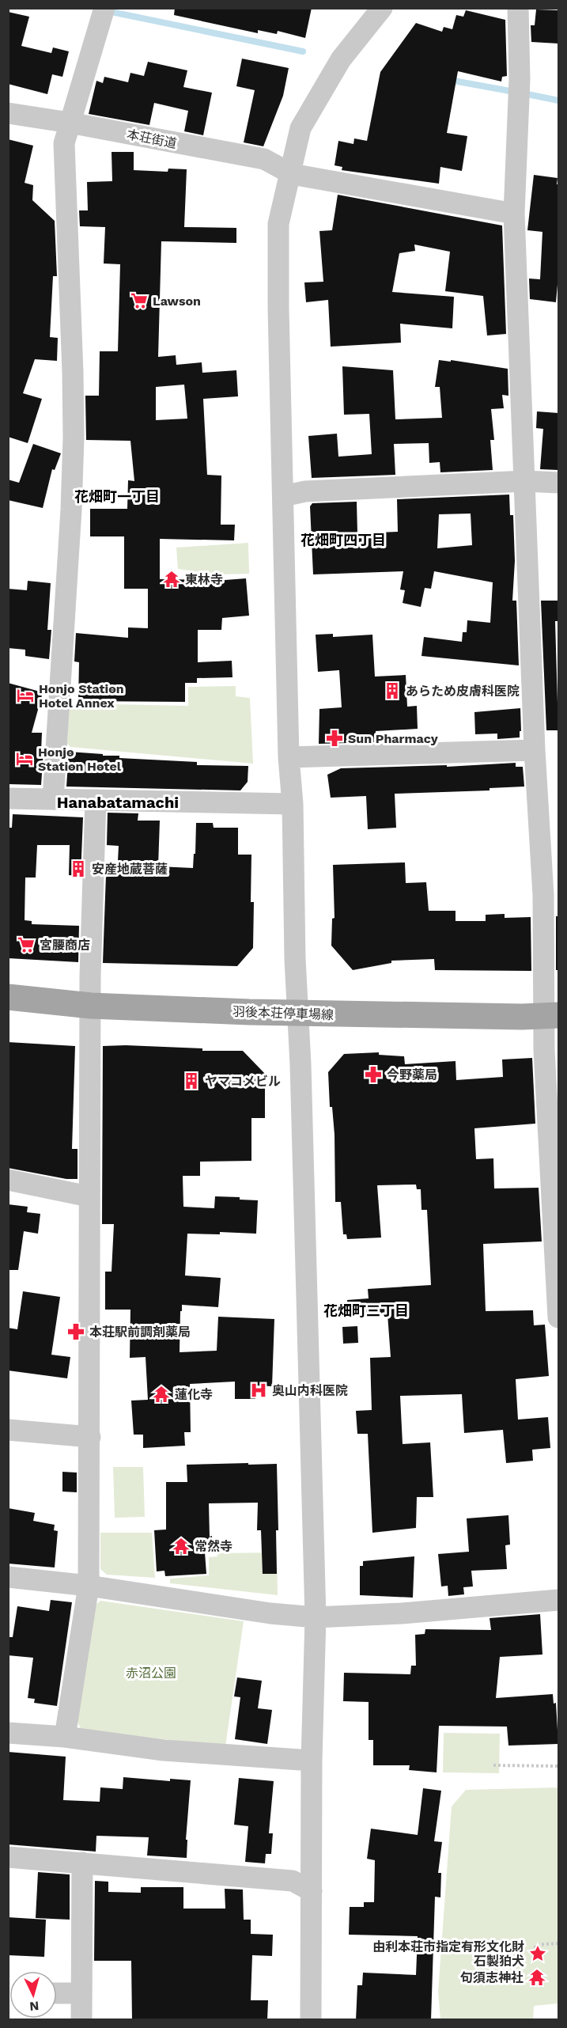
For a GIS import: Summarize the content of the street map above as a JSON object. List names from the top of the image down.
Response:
{
  "streets": {
    "main road": ["羽後本荘停車場線"],
    "street": ["本荘街道"]
  },
  "districts": [
    "花畑町一丁目",
    "花畑町四丁目",
    "Hanabatamachi",
    "花畑町三丁目"
  ],
  "parks": ["赤沼公園"],
  "places": {
    "supermarket": ["Lawson", "宮腰商店"],
    "temple": [
      "東林寺",
      "蓮化寺",
      "常然寺",
      "句須志神社"
    ],
    "building": ["あらため皮膚科医院", "安産地蔵菩薩", "ヤマコメビル"],
    "hotel": ["Honjo Station Hotel Annex", "Honjo Station Hotel"],
    "pharmacy": ["Sun Pharmacy", "今野薬局", "本荘駅前調剤薬局"],
    "hospital": ["奥山内科医院"],
    "place": ["由利本荘市指定有形文化財 石製狛犬"]
  },
  "north": "bottom"
}
